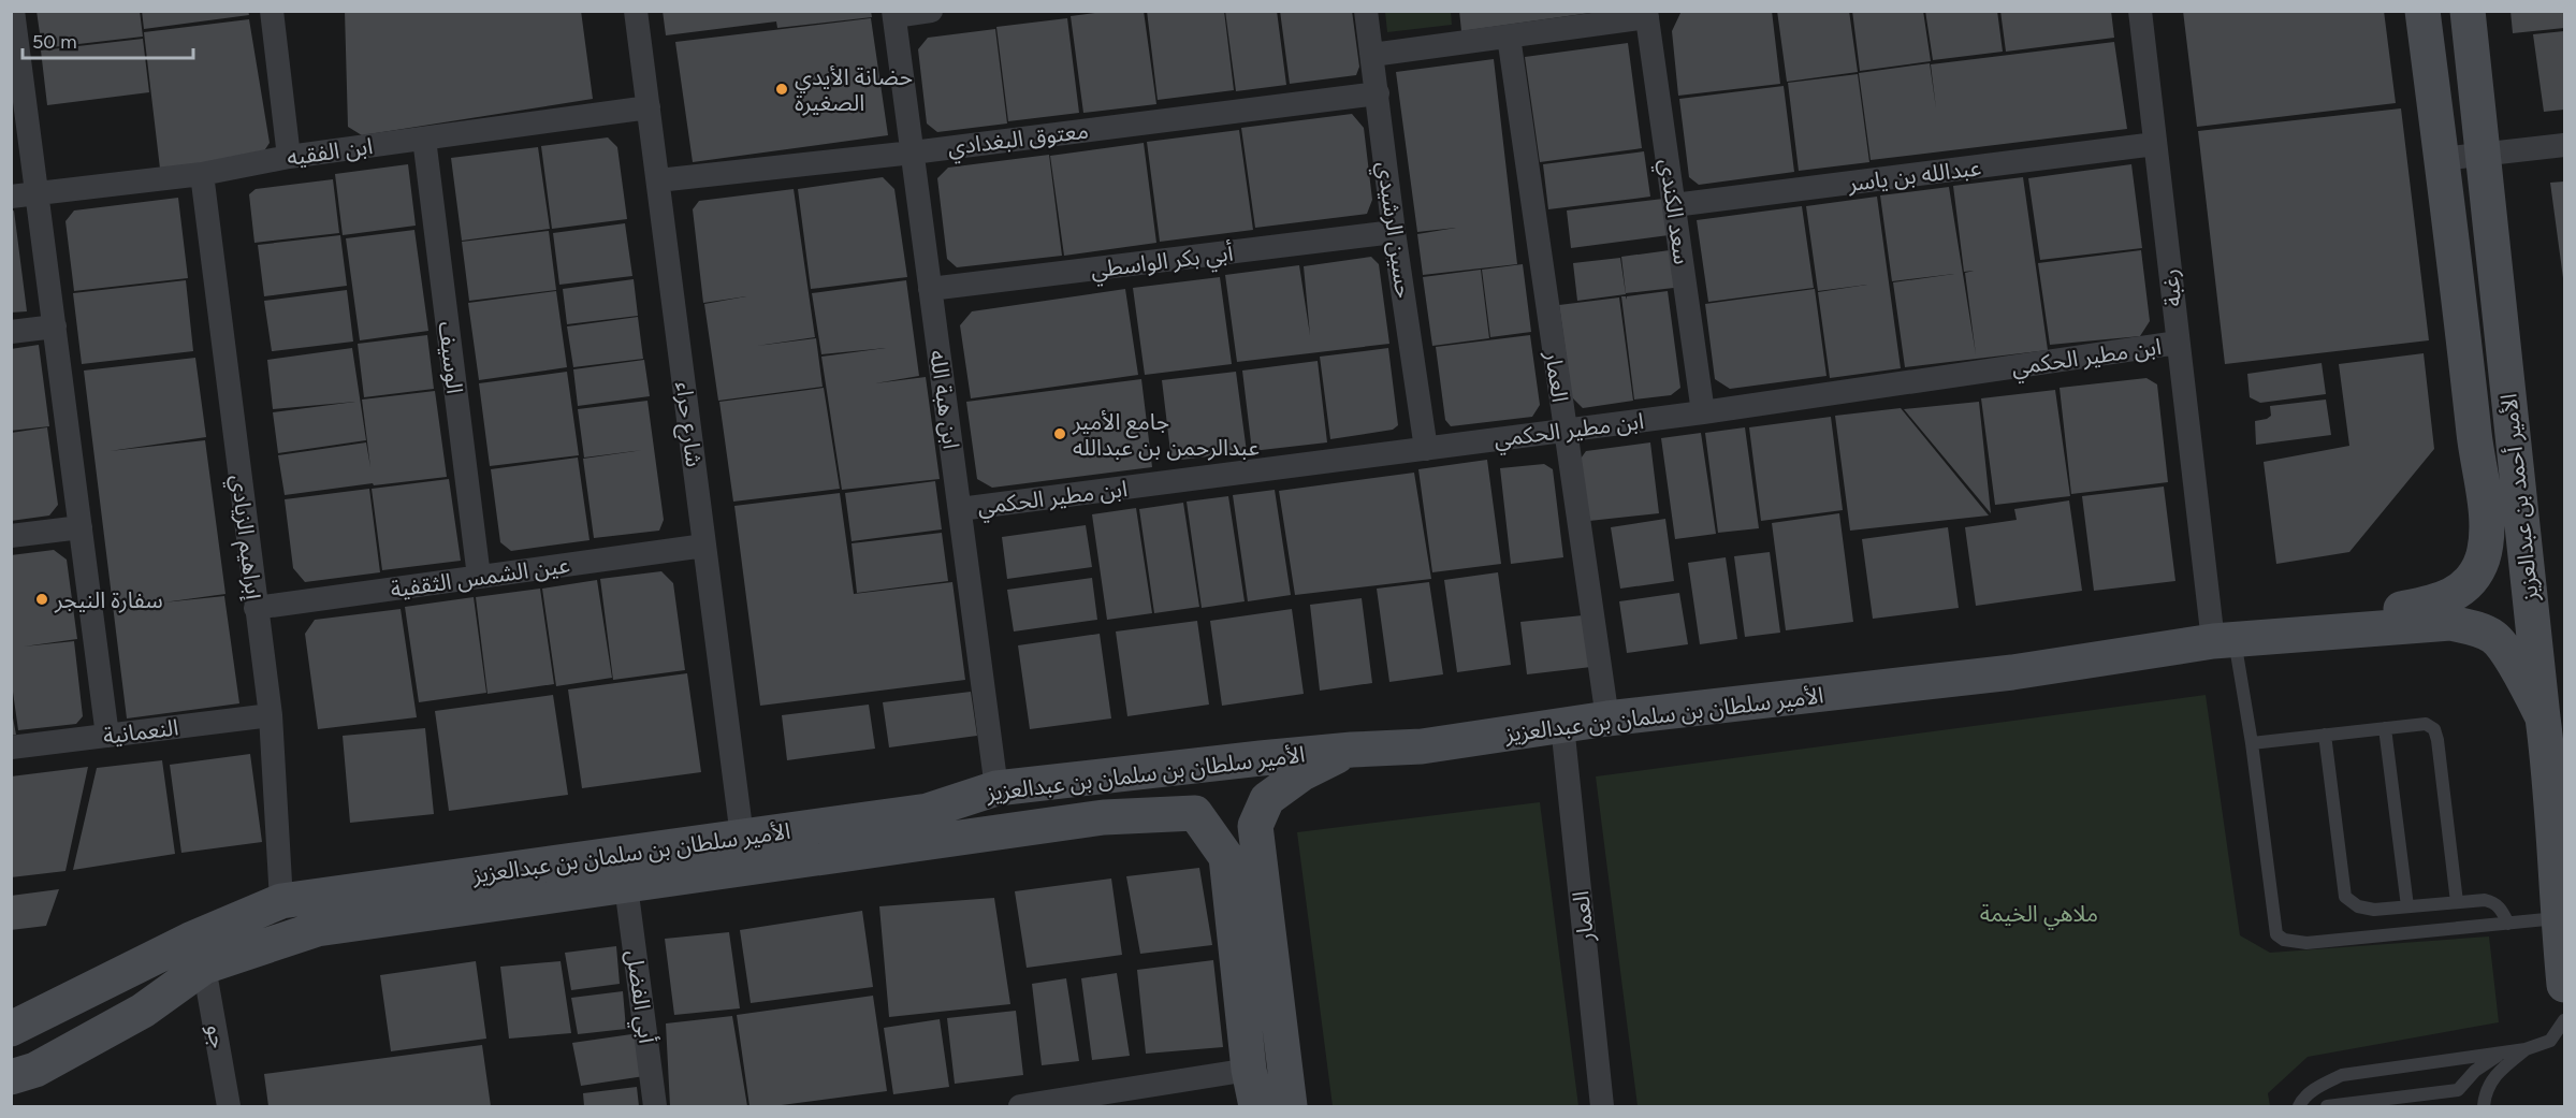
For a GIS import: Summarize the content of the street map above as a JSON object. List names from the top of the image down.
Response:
{
  "streets": {
    "street": [
      "معتوق البغدادي",
      "ابن الفقيه",
      "عبدالله بن ياسر",
      "سعد الكندي",
      "حسين الرشيدي",
      "أبي بكر الواسطي",
      "رغبة",
      "ابن مطير الحكمي",
      "الوسيف",
      "العمار",
      "ابن هبة الله",
      "شارع حراء",
      "الأمير أحمد بن عبدالعزيز",
      "إبراهيم الزيادي",
      "عين الشمس الثقفية",
      "الأمير سلطان بن سلمان بن عبدالعزيز",
      "النعمانية",
      "أبي الفضل",
      "جو"
    ]
  },
  "crossings": [
    ["معتوق البغدادي", "حسين الرشيدي"],
    ["معتوق البغدادي", "ابن هبة الله"],
    ["معتوق البغدادي", "شارع حراء"],
    ["ابن الفقيه", "الوسيف"],
    ["ابن الفقيه", "شارع حراء"],
    ["ابن الفقيه", "إبراهيم الزيادي"],
    ["عبدالله بن ياسر", "سعد الكندي"],
    ["عبدالله بن ياسر", "رغبة"],
    ["سعد الكندي", "ابن مطير الحكمي"],
    ["حسين الرشيدي", "أبي بكر الواسطي"],
    ["حسين الرشيدي", "ابن مطير الحكمي"],
    ["أبي بكر الواسطي", "ابن هبة الله"],
    ["رغبة", "ابن مطير الحكمي"],
    ["رغبة", "الأمير سلطان بن سلمان بن عبدالعزيز"],
    ["ابن مطير الحكمي", "العمار"],
    ["ابن مطير الحكمي", "ابن هبة الله"],
    ["الوسيف", "عين الشمس الثقفية"],
    ["العمار", "الأمير سلطان بن سلمان بن عبدالعزيز"],
    ["ابن هبة الله", "الأمير سلطان بن سلمان بن عبدالعزيز"],
    ["شارع حراء", "عين الشمس الثقفية"],
    ["شارع حراء", "الأمير سلطان بن سلمان بن عبدالعزيز"],
    ["الأمير أحمد بن عبدالعزيز", "الأمير سلطان بن سلمان بن عبدالعزيز"],
    ["إبراهيم الزيادي", "عين الشمس الثقفية"],
    ["إبراهيم الزيادي", "الأمير سلطان بن سلمان بن عبدالعزيز"],
    ["إبراهيم الزيادي", "النعمانية"],
    ["الأمير سلطان بن سلمان بن عبدالعزيز", "أبي الفضل"],
    ["الأمير سلطان بن سلمان بن عبدالعزيز", "جو"]
  ],
  "parks": ["ملاهي الخيمة"],
  "places": ["حضانة الأيدي الصغيرة", "جامع الأمير عبدالرحمن بن عبدالله", "سفارة النيجر"],
  "scale_bar": "50 m"
}
